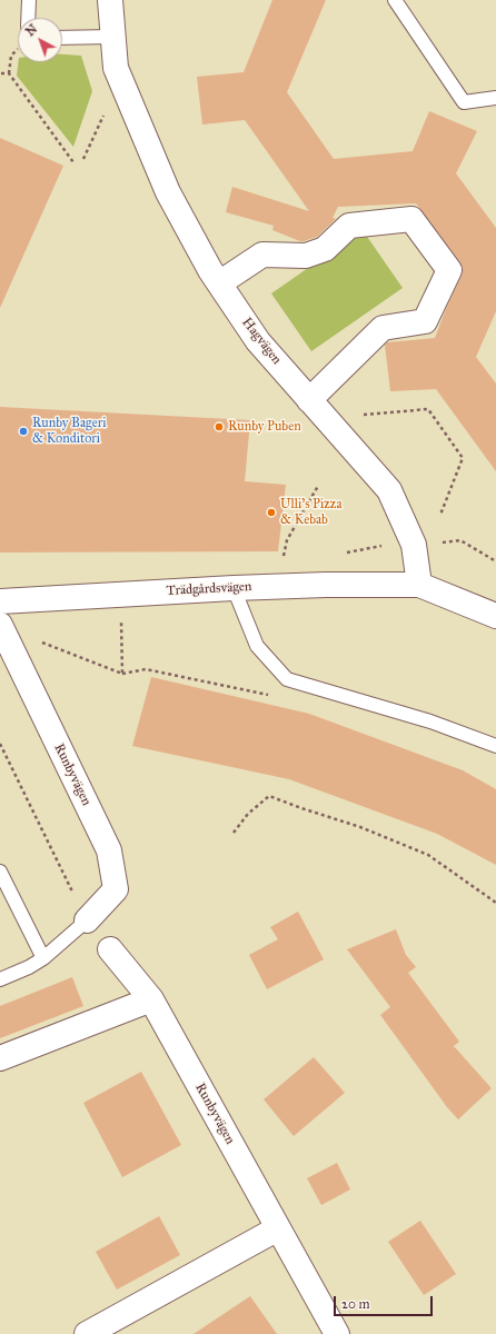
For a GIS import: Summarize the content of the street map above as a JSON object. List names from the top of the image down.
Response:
{
  "streets": {
    "street": ["Hagvägen", "Trädgårdsvägen", "Runbyvägen"]
  },
  "crossings": [
    ["Hagvägen", "Trädgårdsvägen"]
  ],
  "places": ["Runby Puben", "Runby Bageri & Konditori", "Ulli's Pizza & Kebab"],
  "scale_bar": "20 m",
  "north": "top left"
}
